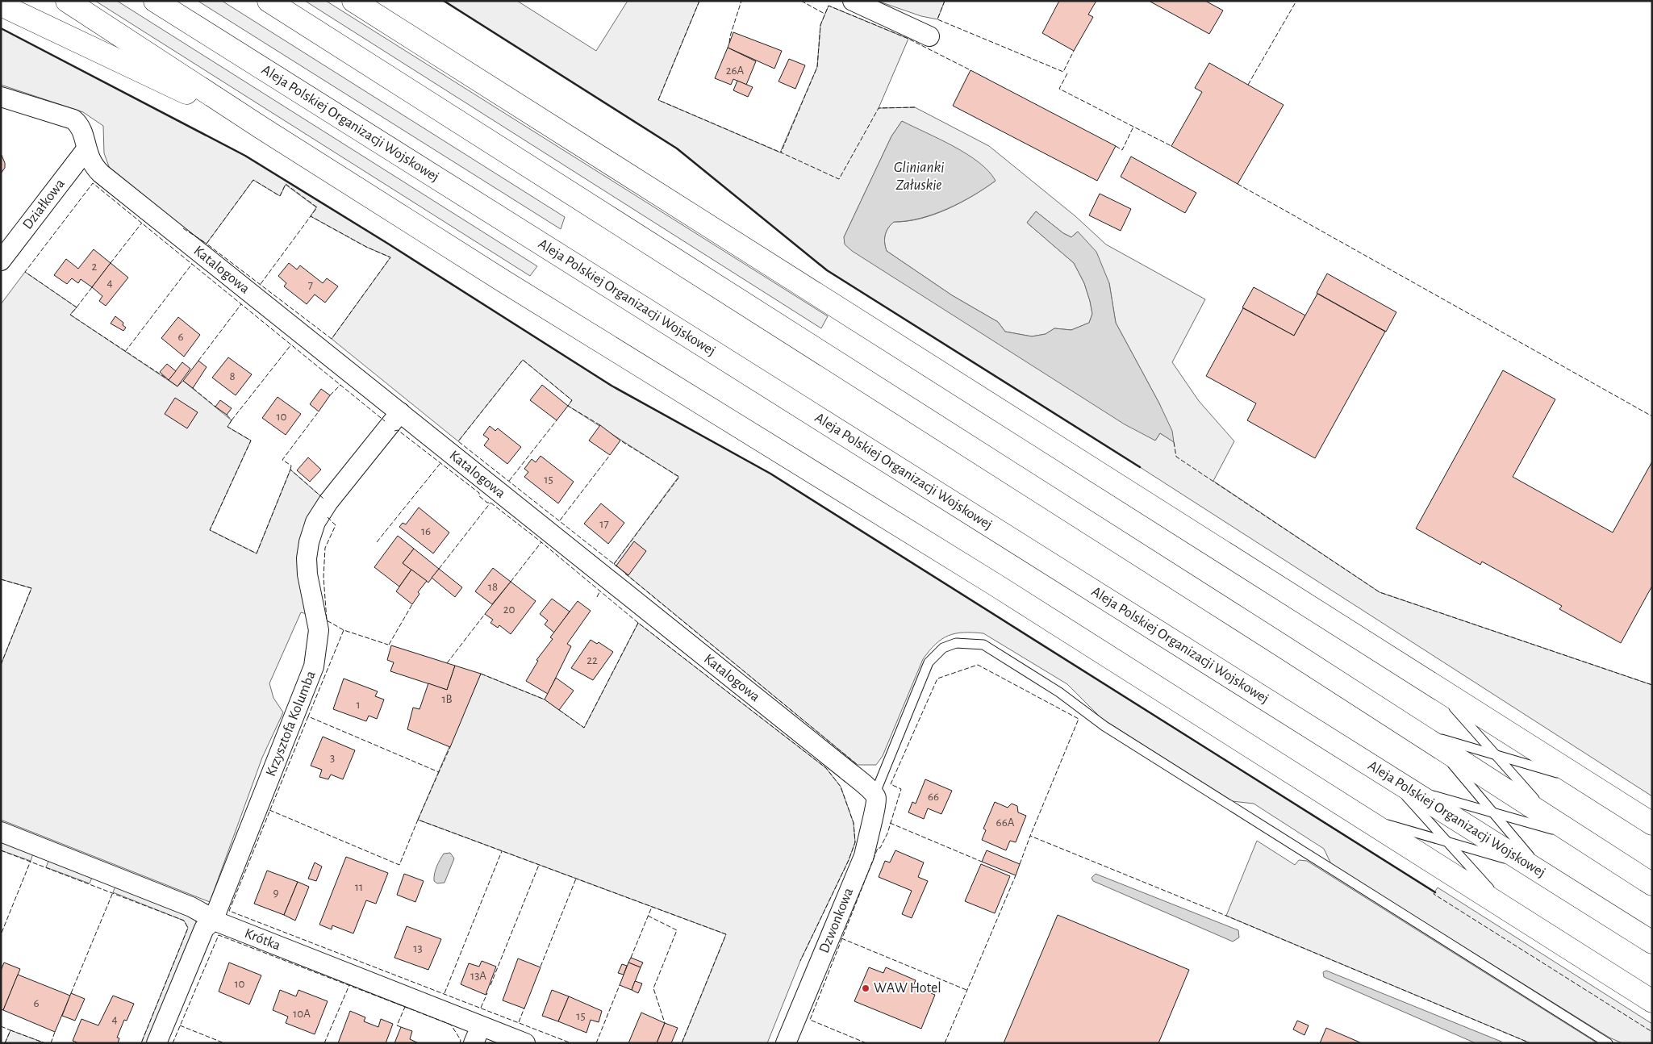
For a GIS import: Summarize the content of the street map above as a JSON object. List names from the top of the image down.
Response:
{
  "streets": {
    "highway": ["Aleja Polskiej Organizacji Wojskowej"],
    "street": [
      "Działkowa",
      "Katalogowa",
      "Krzysztofa Kolumba",
      "Dzwonkowa",
      "Krótka"
    ]
  },
  "crossings": [
    ["Działkowa", "Katalogowa"],
    ["Katalogowa", "Krzysztofa Kolumba"],
    ["Katalogowa", "Dzwonkowa"],
    ["Krzysztofa Kolumba", "Krótka"]
  ],
  "water": ["Glinianki Załuskie"],
  "places": ["WAW Hotel"],
  "house_numbers": [
    "26A",
    "2",
    "4",
    "7",
    "6",
    "8",
    "10",
    "15",
    "17",
    "16",
    "18",
    "20",
    "22",
    "1B",
    "1",
    "3",
    "66",
    "66A",
    "11",
    "9",
    "13",
    "13A",
    "10",
    "6",
    "10A",
    "15",
    "4"
  ]
}
